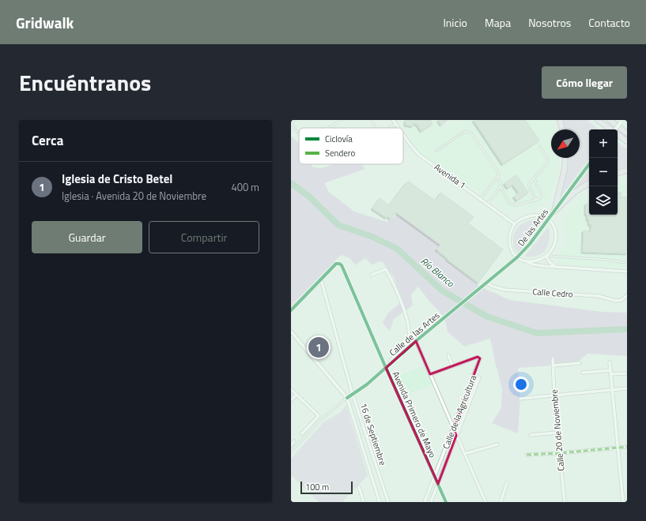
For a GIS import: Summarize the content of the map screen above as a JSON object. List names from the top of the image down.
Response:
{
  "streets": {
    "street": [
      "Avenida 1",
      "De las Artes",
      "Calle Cedro",
      "Calle de las Artes",
      "Calle de la Agricultura",
      "Avenida Primero de Mayo",
      "Calle 20 de Noviembre",
      "16 de Septiembre"
    ]
  },
  "crossings": [
    ["De las Artes", "Calle Cedro"],
    ["De las Artes", "Calle de las Artes"],
    ["Calle de las Artes", "Avenida Primero de Mayo"],
    ["Calle de las Artes", "16 de Septiembre"],
    ["Calle de la Agricultura", "Avenida Primero de Mayo"],
    ["Avenida Primero de Mayo", "16 de Septiembre"]
  ],
  "water": ["Río Blanco"],
  "legend": ["Ciclovía", "Sendero"],
  "scale_bar": "100 m",
  "north": "bottom left",
  "page": {
    "header": "Gridwalk",
    "nav": [
      "Inicio",
      "Mapa",
      "Nosotros",
      "Contacto"
    ],
    "title": "Encuéntranos",
    "buttons": [
      "Cómo llegar",
      ["Guardar", "Compartir"]
    ],
    "heading": "Cerca",
    "map_buttons": ["+", "−"],
    "list": [
      {
        "mark": "1",
        "name": "Iglesia de Cristo Betel",
        "note": "Iglesia · Avenida 20 de Noviembre",
        "value": "400 m"
      }
    ],
    "pins": "1",
    "scale": "100 m"
  }
}
